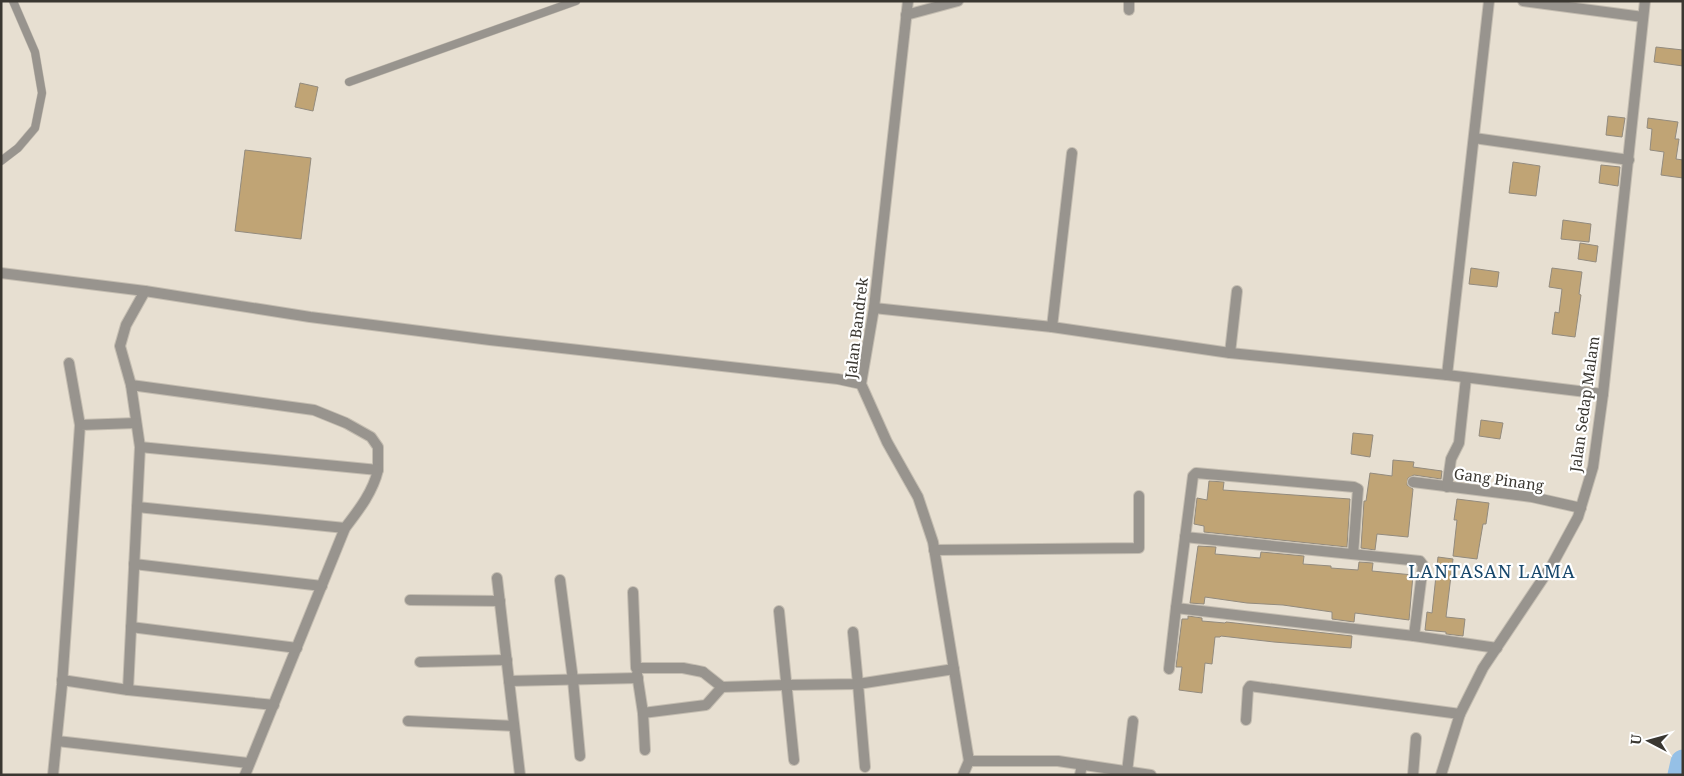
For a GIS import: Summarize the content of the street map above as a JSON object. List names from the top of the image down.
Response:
{
  "streets": {
    "street": ["Jalan Bandrek", "Jalan Sedap Malam", "Gang Pinang"]
  },
  "crossings": [
    ["Jalan Sedap Malam", "Gang Pinang"]
  ],
  "districts": ["LANTASAN LAMA"],
  "north": "left"
}
